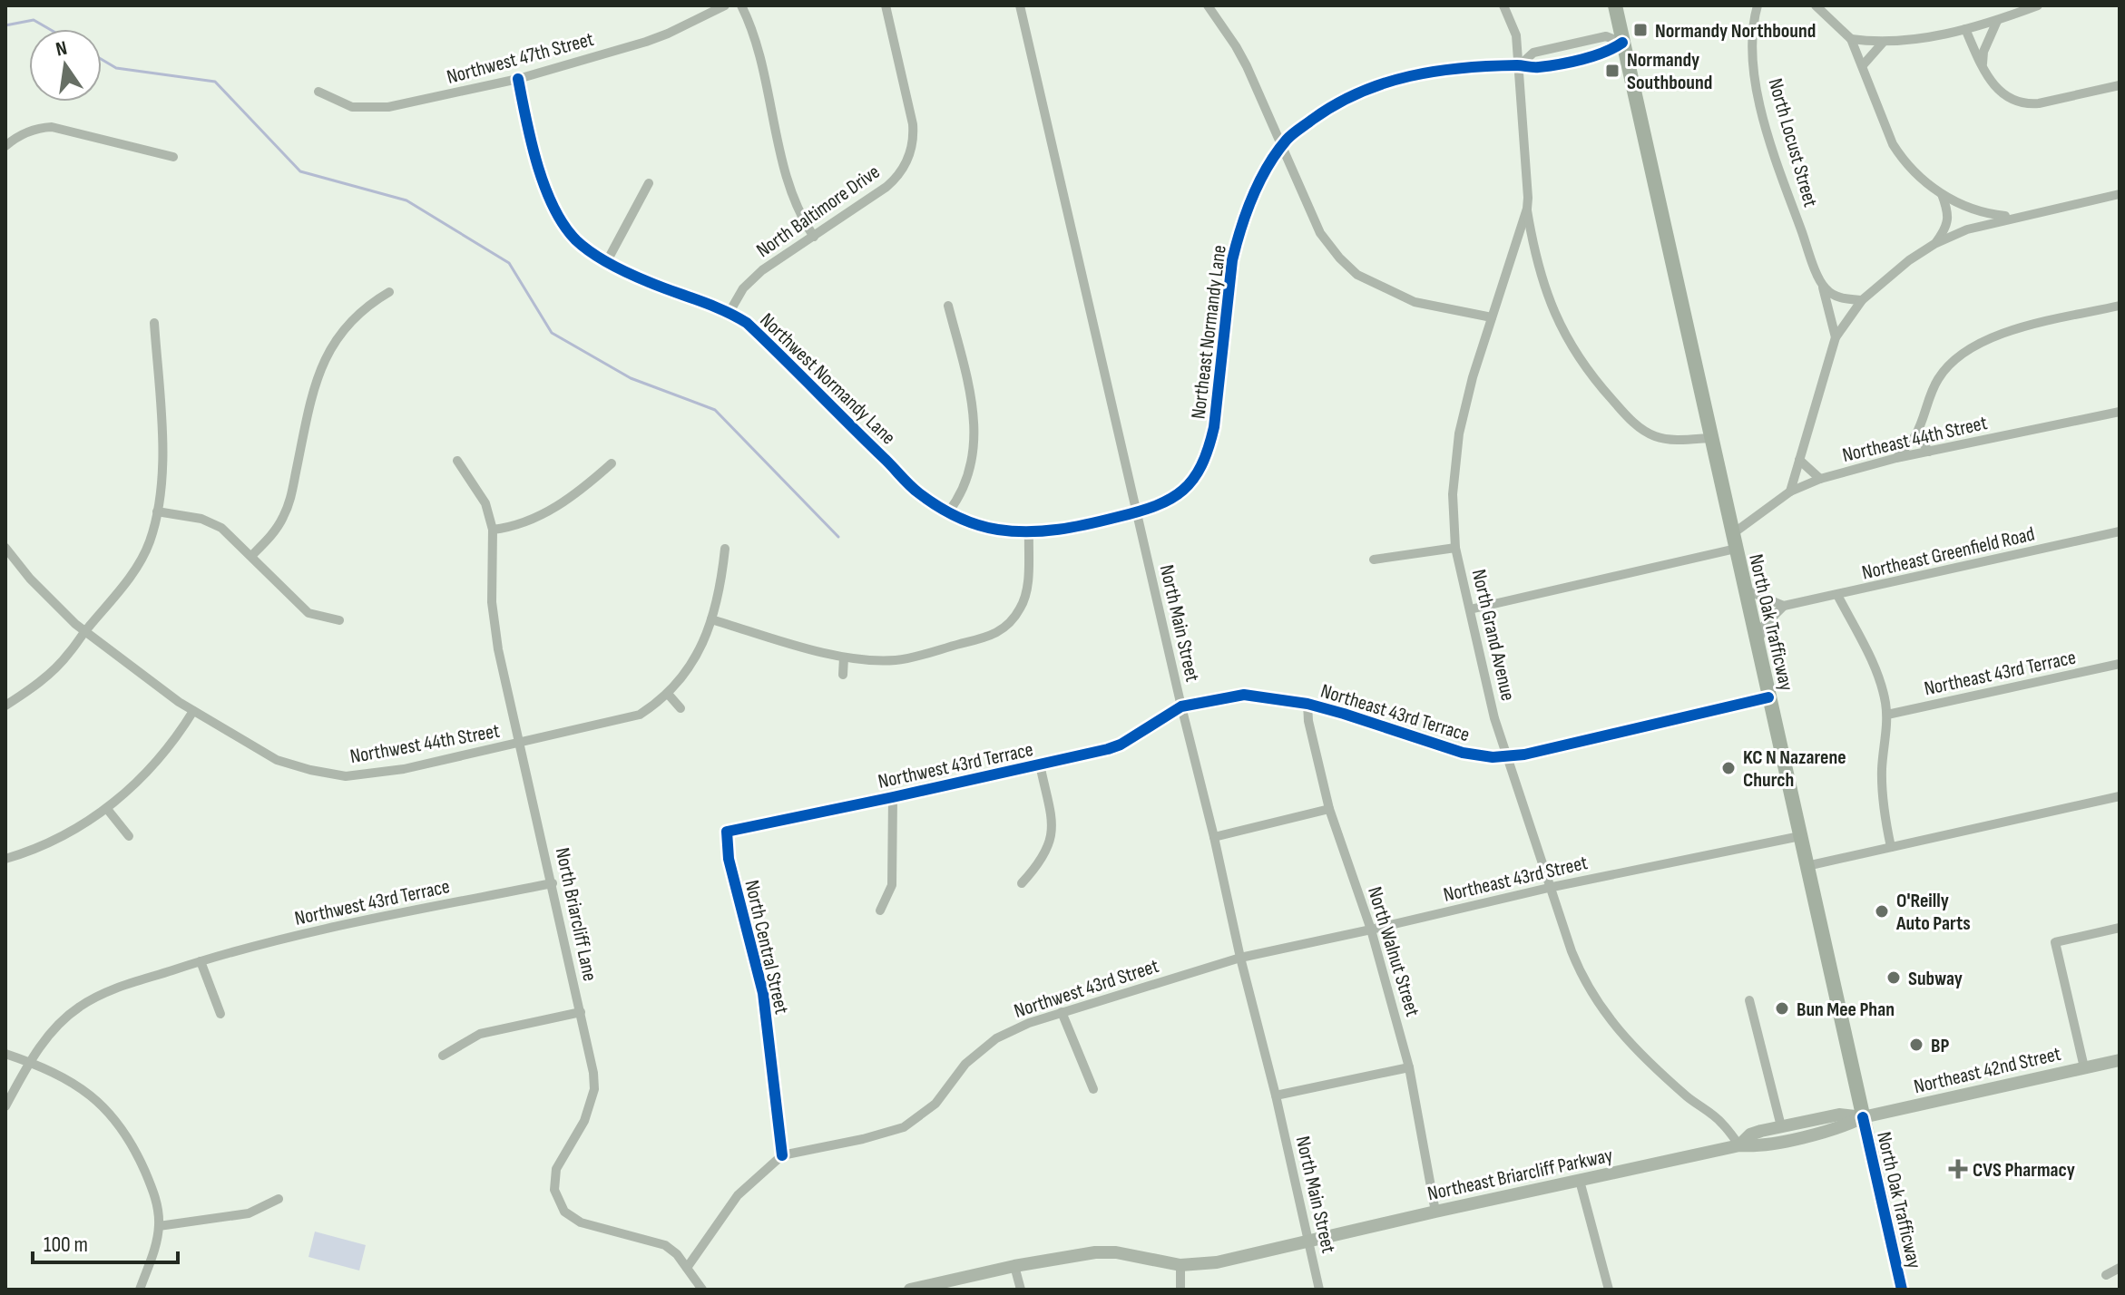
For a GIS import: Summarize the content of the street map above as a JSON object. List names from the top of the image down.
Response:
{
  "streets": {
    "main road": ["North Oak Trafficway", "Northeast 42nd Street", "Northeast Briarcliff Parkway"],
    "street": [
      "Northwest 47th Street",
      "North Locust Street",
      "North Baltimore Drive",
      "Northeast Normandy Lane",
      "Northwest Normandy Lane",
      "Northeast 44th Street",
      "Northeast Greenfield Road",
      "North Main Street",
      "North Grand Avenue",
      "Northeast 43rd Terrace",
      "Northwest 44th Street",
      "Northwest 43rd Terrace",
      "Northeast 43rd Street",
      "North Briarcliff Lane",
      "North Central Street",
      "North Walnut Street",
      "Northwest 43rd Street"
    ]
  },
  "crossings": [
    ["Northwest 47th Street", "Northwest Normandy Lane"],
    ["North Baltimore Drive", "Northwest Normandy Lane"],
    ["Northeast Normandy Lane", "Northwest Normandy Lane"],
    ["Northeast Normandy Lane", "North Oak Trafficway"],
    ["Northeast Normandy Lane", "North Main Street"],
    ["Northeast Normandy Lane", "North Grand Avenue"],
    ["Northwest Normandy Lane", "North Main Street"],
    ["Northeast 44th Street", "North Oak Trafficway"],
    ["Northeast 44th Street", "North Grand Avenue"],
    ["North Oak Trafficway", "Northeast 43rd Terrace"],
    ["North Oak Trafficway", "Northeast 43rd Street"],
    ["North Oak Trafficway", "Northeast 42nd Street"],
    ["North Oak Trafficway", "Northeast Briarcliff Parkway"],
    ["North Main Street", "Northeast 43rd Terrace"],
    ["North Main Street", "Northwest 43rd Terrace"],
    ["North Main Street", "Northeast 43rd Street"],
    ["North Main Street", "Northwest 43rd Street"],
    ["North Main Street", "Northeast Briarcliff Parkway"],
    ["North Grand Avenue", "Northeast 43rd Terrace"],
    ["North Grand Avenue", "Northeast 43rd Street"],
    ["North Grand Avenue", "Northeast Briarcliff Parkway"],
    ["Northeast 43rd Terrace", "Northwest 43rd Terrace"],
    ["Northeast 43rd Terrace", "North Walnut Street"],
    ["Northwest 44th Street", "North Briarcliff Lane"],
    ["Northwest 43rd Terrace", "North Briarcliff Lane"],
    ["Northwest 43rd Terrace", "North Central Street"],
    ["Northeast 43rd Street", "North Walnut Street"],
    ["Northeast 43rd Street", "Northwest 43rd Street"],
    ["North Central Street", "Northwest 43rd Street"],
    ["North Walnut Street", "Northeast Briarcliff Parkway"],
    ["Northeast 42nd Street", "Northeast Briarcliff Parkway"]
  ],
  "places": {
    "transit": ["Normandy Northbound", "Normandy Southbound"],
    "other": [
      "KC N Nazarene Church",
      "O'Reilly Auto Parts",
      "Subway",
      "Bun Mee Phan",
      "BP"
    ],
    "health": ["CVS Pharmacy"]
  },
  "scale_bar": "100 m",
  "north": "top"
}
